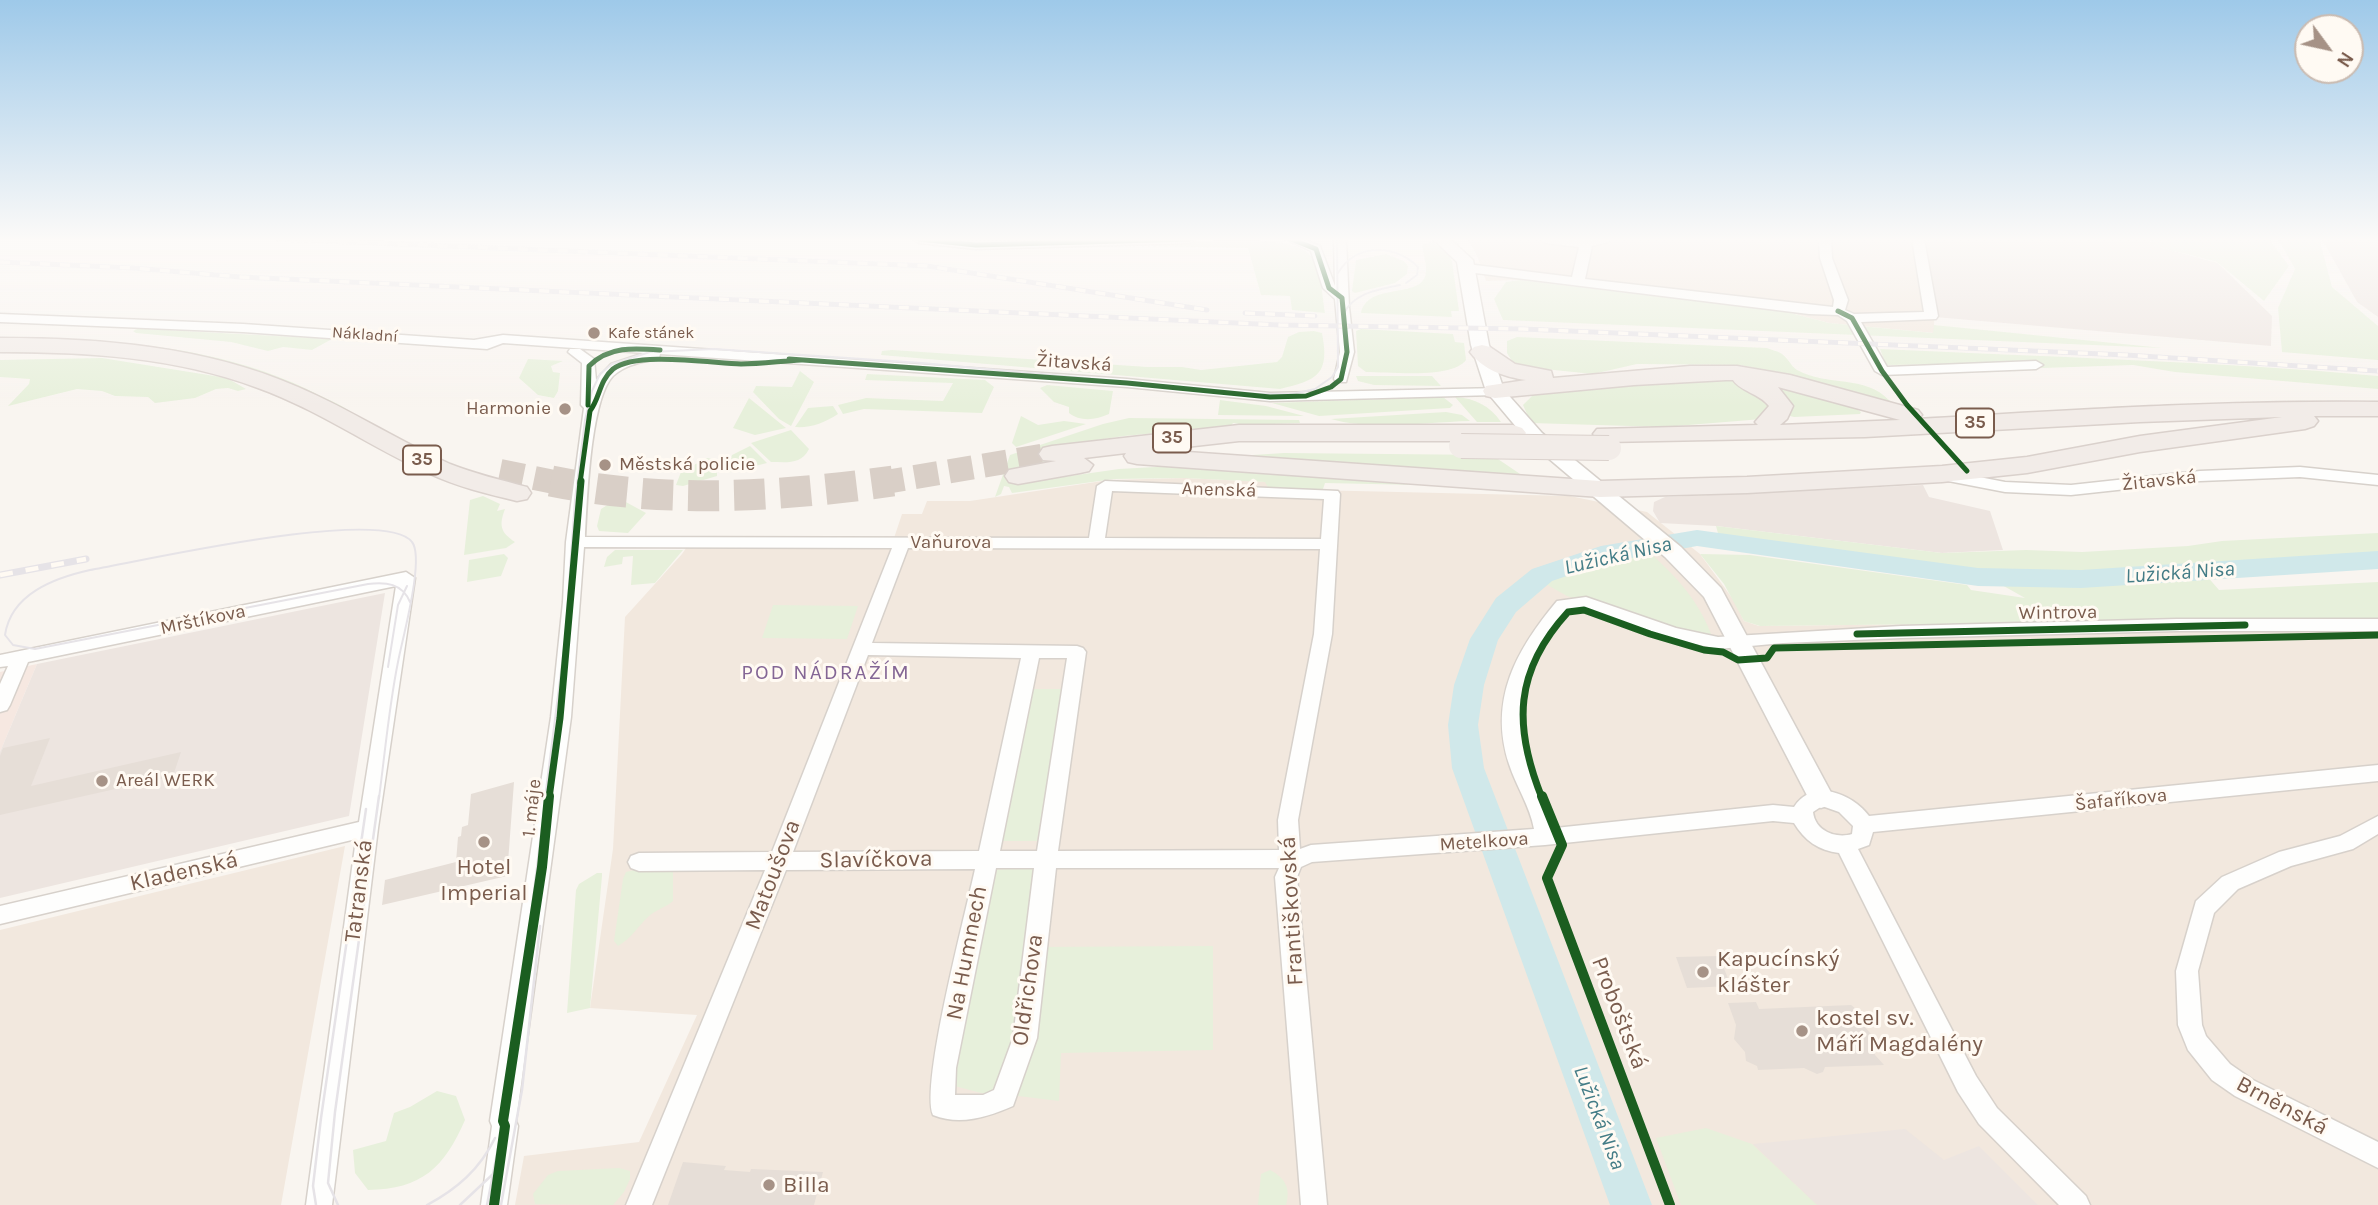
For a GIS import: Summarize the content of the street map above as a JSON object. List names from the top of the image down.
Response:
{
  "streets": {
    "highway": ["35"],
    "street": [
      "Nákladní",
      "Žitavská",
      "Anenská",
      "Vaňurova",
      "Wintrova",
      "Mrštíkova",
      "Šafaříkova",
      "1. máje",
      "Metelkova",
      "Slavíčkova",
      "Kladenská",
      "Matoušova",
      "Tatranská",
      "Františkovská",
      "Na Humnech",
      "Oldřichova",
      "Brněnská"
    ],
    "cycle path": ["Proboštská"]
  },
  "crossings": [
    ["Nákladní", "Žitavská"],
    ["Nákladní", "1. máje"],
    ["Žitavská", "1. máje"],
    ["Anenská", "Vaňurova"],
    ["Anenská", "Františkovská"],
    ["Vaňurova", "1. máje"],
    ["Vaňurova", "Matoušova"],
    ["Vaňurova", "Františkovská"],
    ["Wintrova", "Metelkova"],
    ["Mrštíkova", "Tatranská"],
    ["Šafaříkova", "Metelkova"],
    ["Metelkova", "Františkovská"],
    ["Slavíčkova", "Matoušova"],
    ["Slavíčkova", "Na Humnech"],
    ["Kladenská", "Tatranská"],
    ["Matoušova", "Oldřichova"],
    ["Na Humnech", "Oldřichova"]
  ],
  "districts": ["POD NÁDRAŽÍM"],
  "water": ["Lužická Nisa"],
  "places": [
    "Kafe stánek",
    "Harmonie",
    "Městská policie",
    "Areál WERK",
    "Hotel Imperial",
    "Kapucínský klášter",
    "kostel sv. Máří Magdalény",
    "Billa"
  ],
  "north": "bottom right"
}
